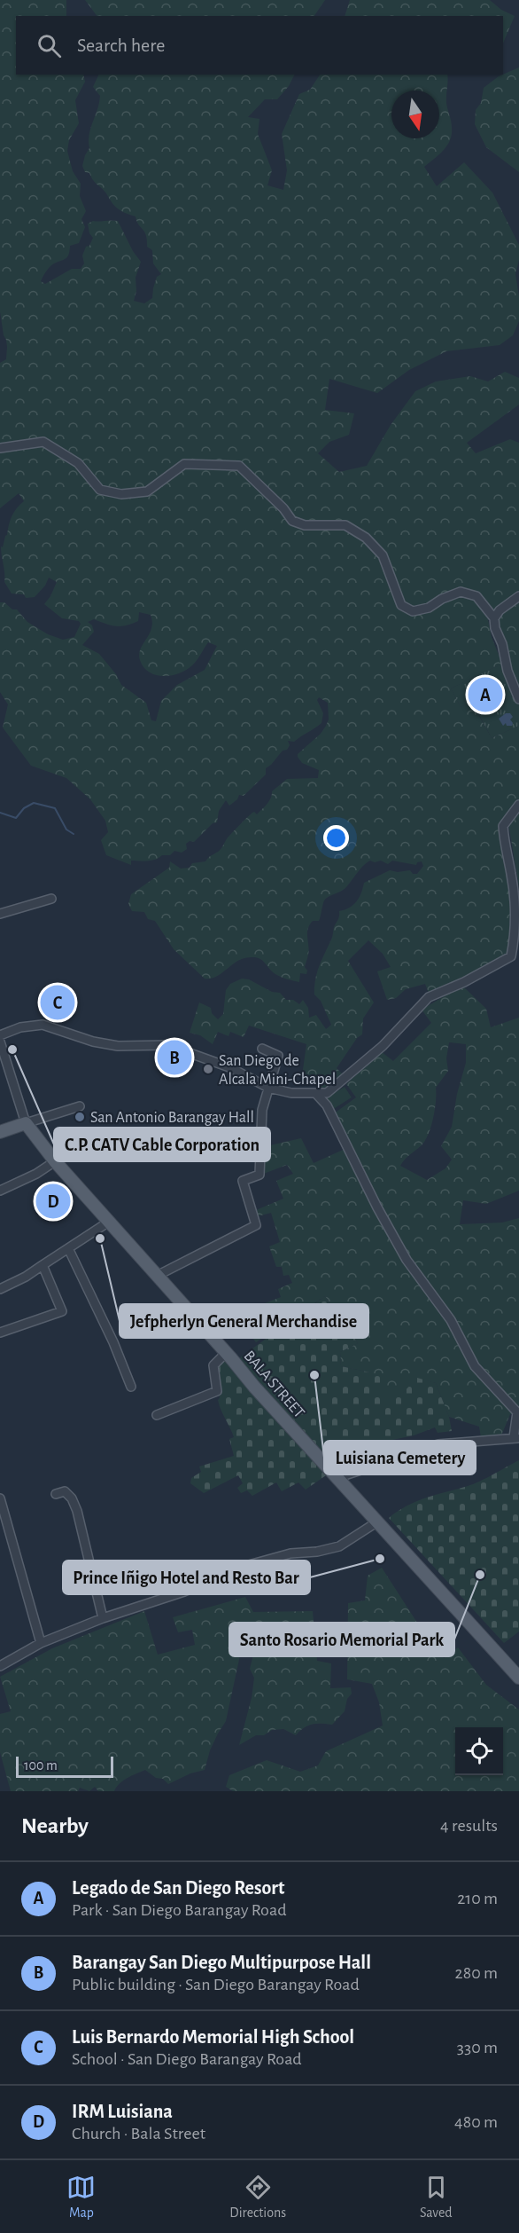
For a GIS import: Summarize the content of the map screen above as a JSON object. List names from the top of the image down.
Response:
{
  "streets": {
    "main road": ["BALA STREET"]
  },
  "places": [
    "C.P. CATV Cable Corporation",
    "San Diego de Alcala Mini-Chapel",
    "San Antonio Barangay Hall",
    "Jefpherlyn General Merchandise",
    "Luisiana Cemetery",
    "Prince Iñigo Hotel and Resto Bar",
    "Santo Rosario Memorial Park"
  ],
  "scale_bar": "100 m",
  "north": "bottom",
  "page": {
    "search": "Search here",
    "pins": [
      "A",
      "C",
      "B",
      "D"
    ],
    "scale": "100 m",
    "heading": ["Nearby", "4 results"],
    "list": [
      {
        "mark": "A",
        "name": "Legado de San Diego Resort",
        "note": "Park · San Diego Barangay Road",
        "value": "210 m"
      },
      {
        "mark": "B",
        "name": "Barangay San Diego Multipurpose Hall",
        "note": "Public building · San Diego Barangay Road",
        "value": "280 m"
      },
      {
        "mark": "C",
        "name": "Luis Bernardo Memorial High School",
        "note": "School · San Diego Barangay Road",
        "value": "330 m"
      },
      {
        "mark": "D",
        "name": "IRM Luisiana",
        "note": "Church · Bala Street",
        "value": "480 m"
      }
    ],
    "nav": ["Map", "Directions", "Saved"]
  }
}
